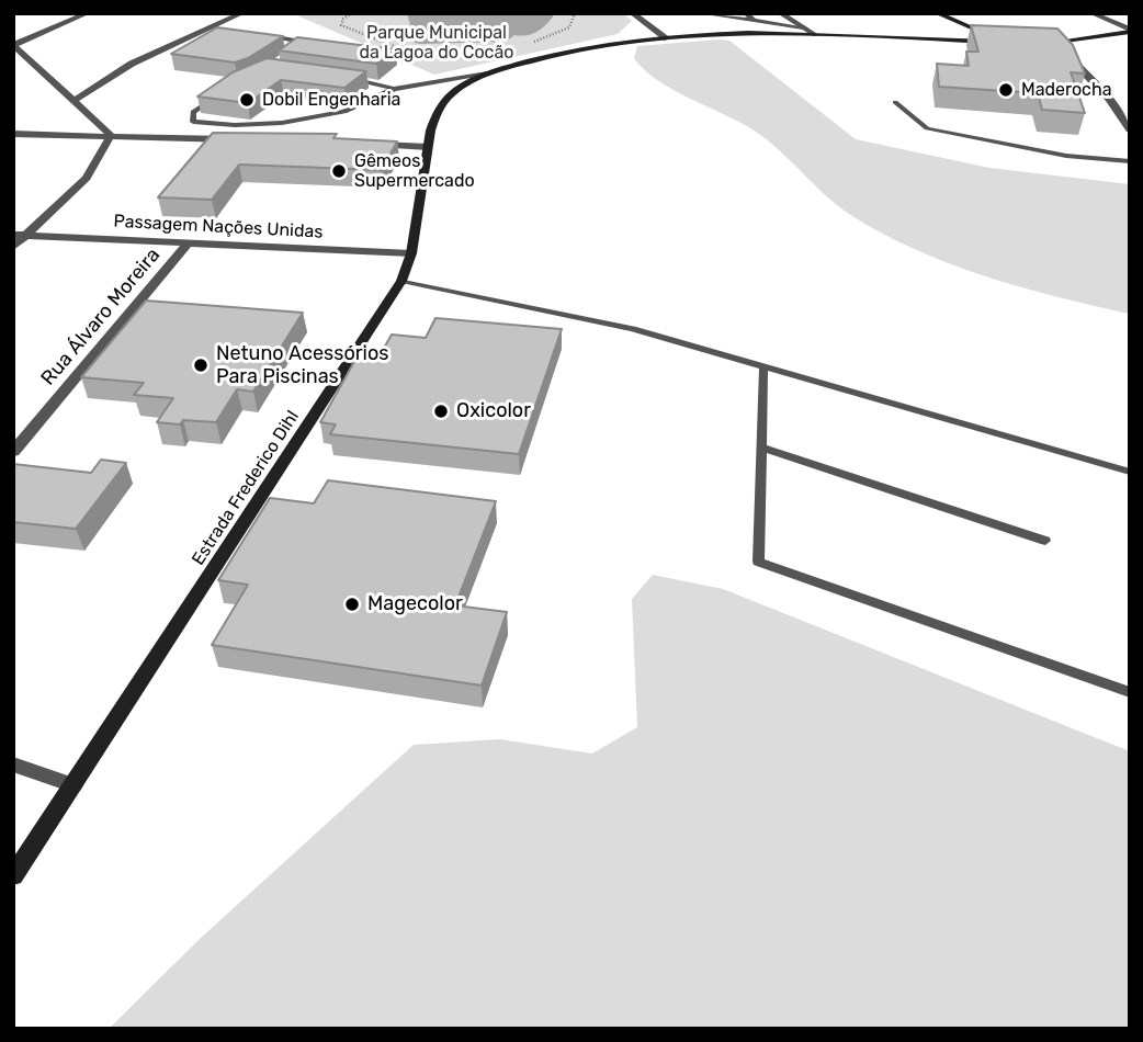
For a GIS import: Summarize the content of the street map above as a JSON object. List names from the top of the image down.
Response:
{
  "streets": {
    "main road": ["Estrada Frederico Dihl"],
    "street": ["Passagem Nações Unidas", "Rua Álvaro Moreira"]
  },
  "crossings": [
    ["Passagem Nações Unidas", "Rua Álvaro Moreira"],
    ["Passagem Nações Unidas", "Estrada Frederico Dihl"]
  ],
  "parks": ["Parque Municipal da Lagoa do Cocão"],
  "places": [
    "Maderocha",
    "Dobil Engenharia",
    "Gêmeos Supermercado",
    "Netuno Acessórios Para Piscinas",
    "Oxicolor",
    "Magecolor"
  ]
}
